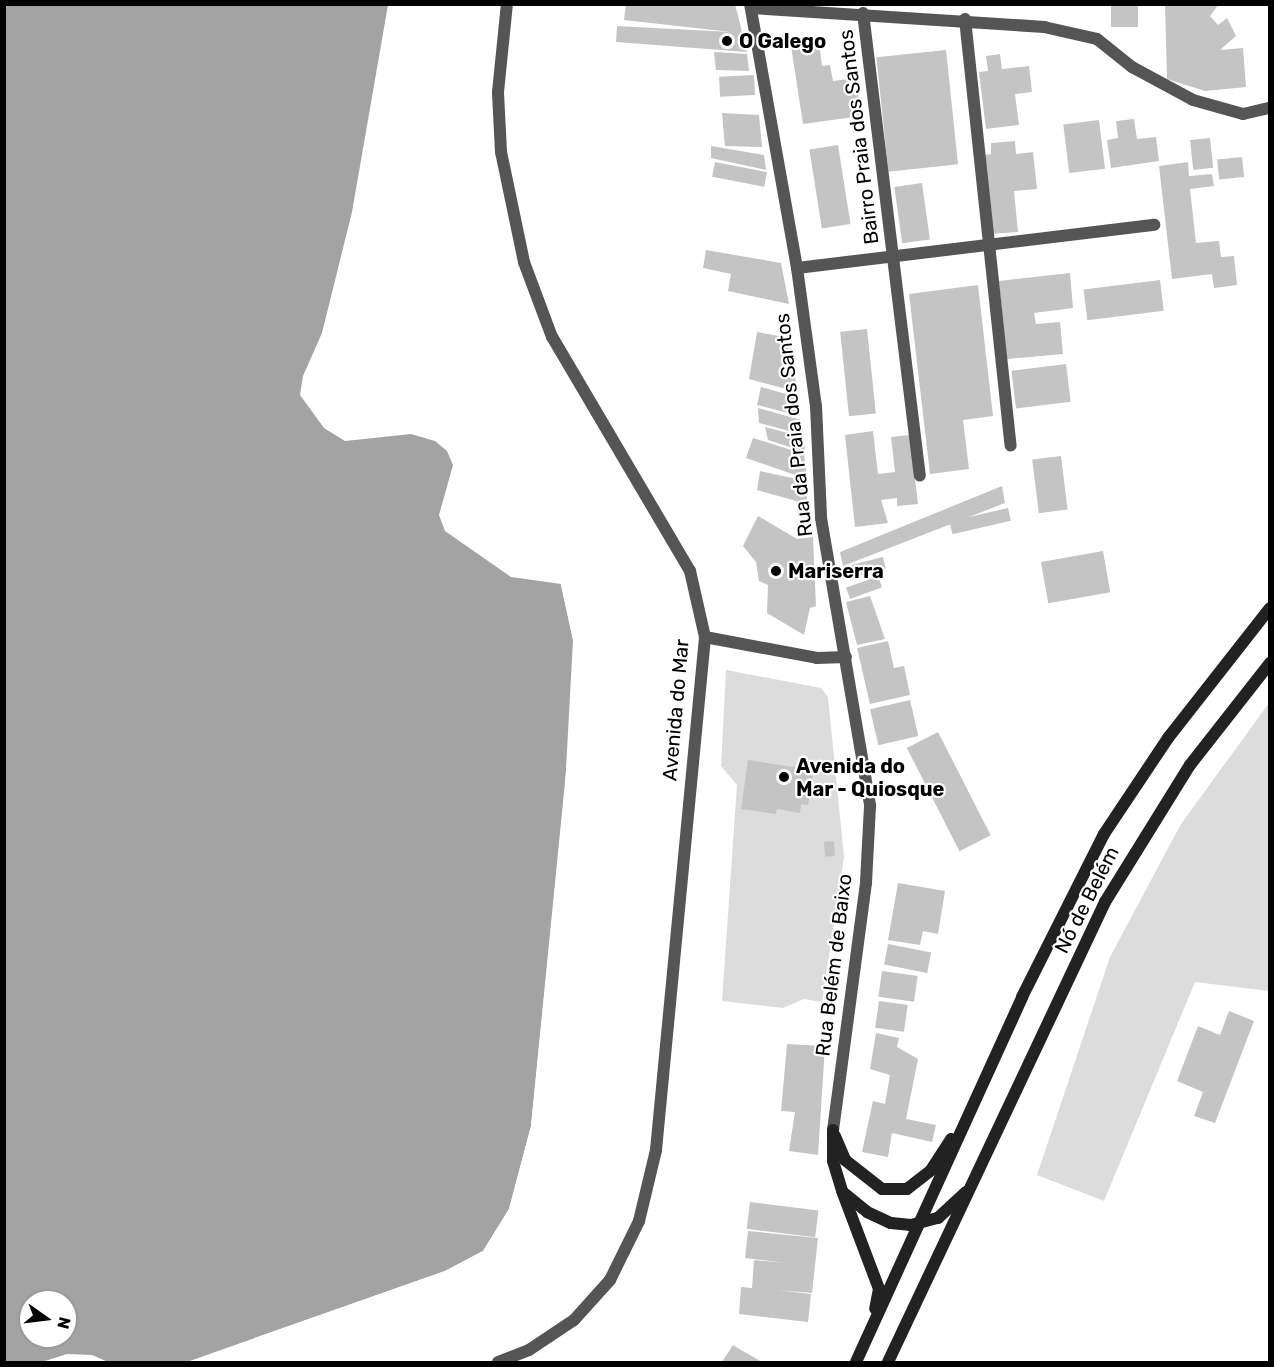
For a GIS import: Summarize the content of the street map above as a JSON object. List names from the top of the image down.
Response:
{
  "streets": {
    "main road": ["Nó de Belém"],
    "street": [
      "Bairro Praia dos Santos",
      "Rua da Praia dos Santos",
      "Avenida do Mar",
      "Rua Belém de Baixo"
    ]
  },
  "crossings": [
    ["Bairro Praia dos Santos", "Rua da Praia dos Santos"],
    ["Rua da Praia dos Santos", "Rua Belém de Baixo"]
  ],
  "places": ["O Galego", "Mariserra", "Avenida do Mar - Quiosque"],
  "north": "right"
}
